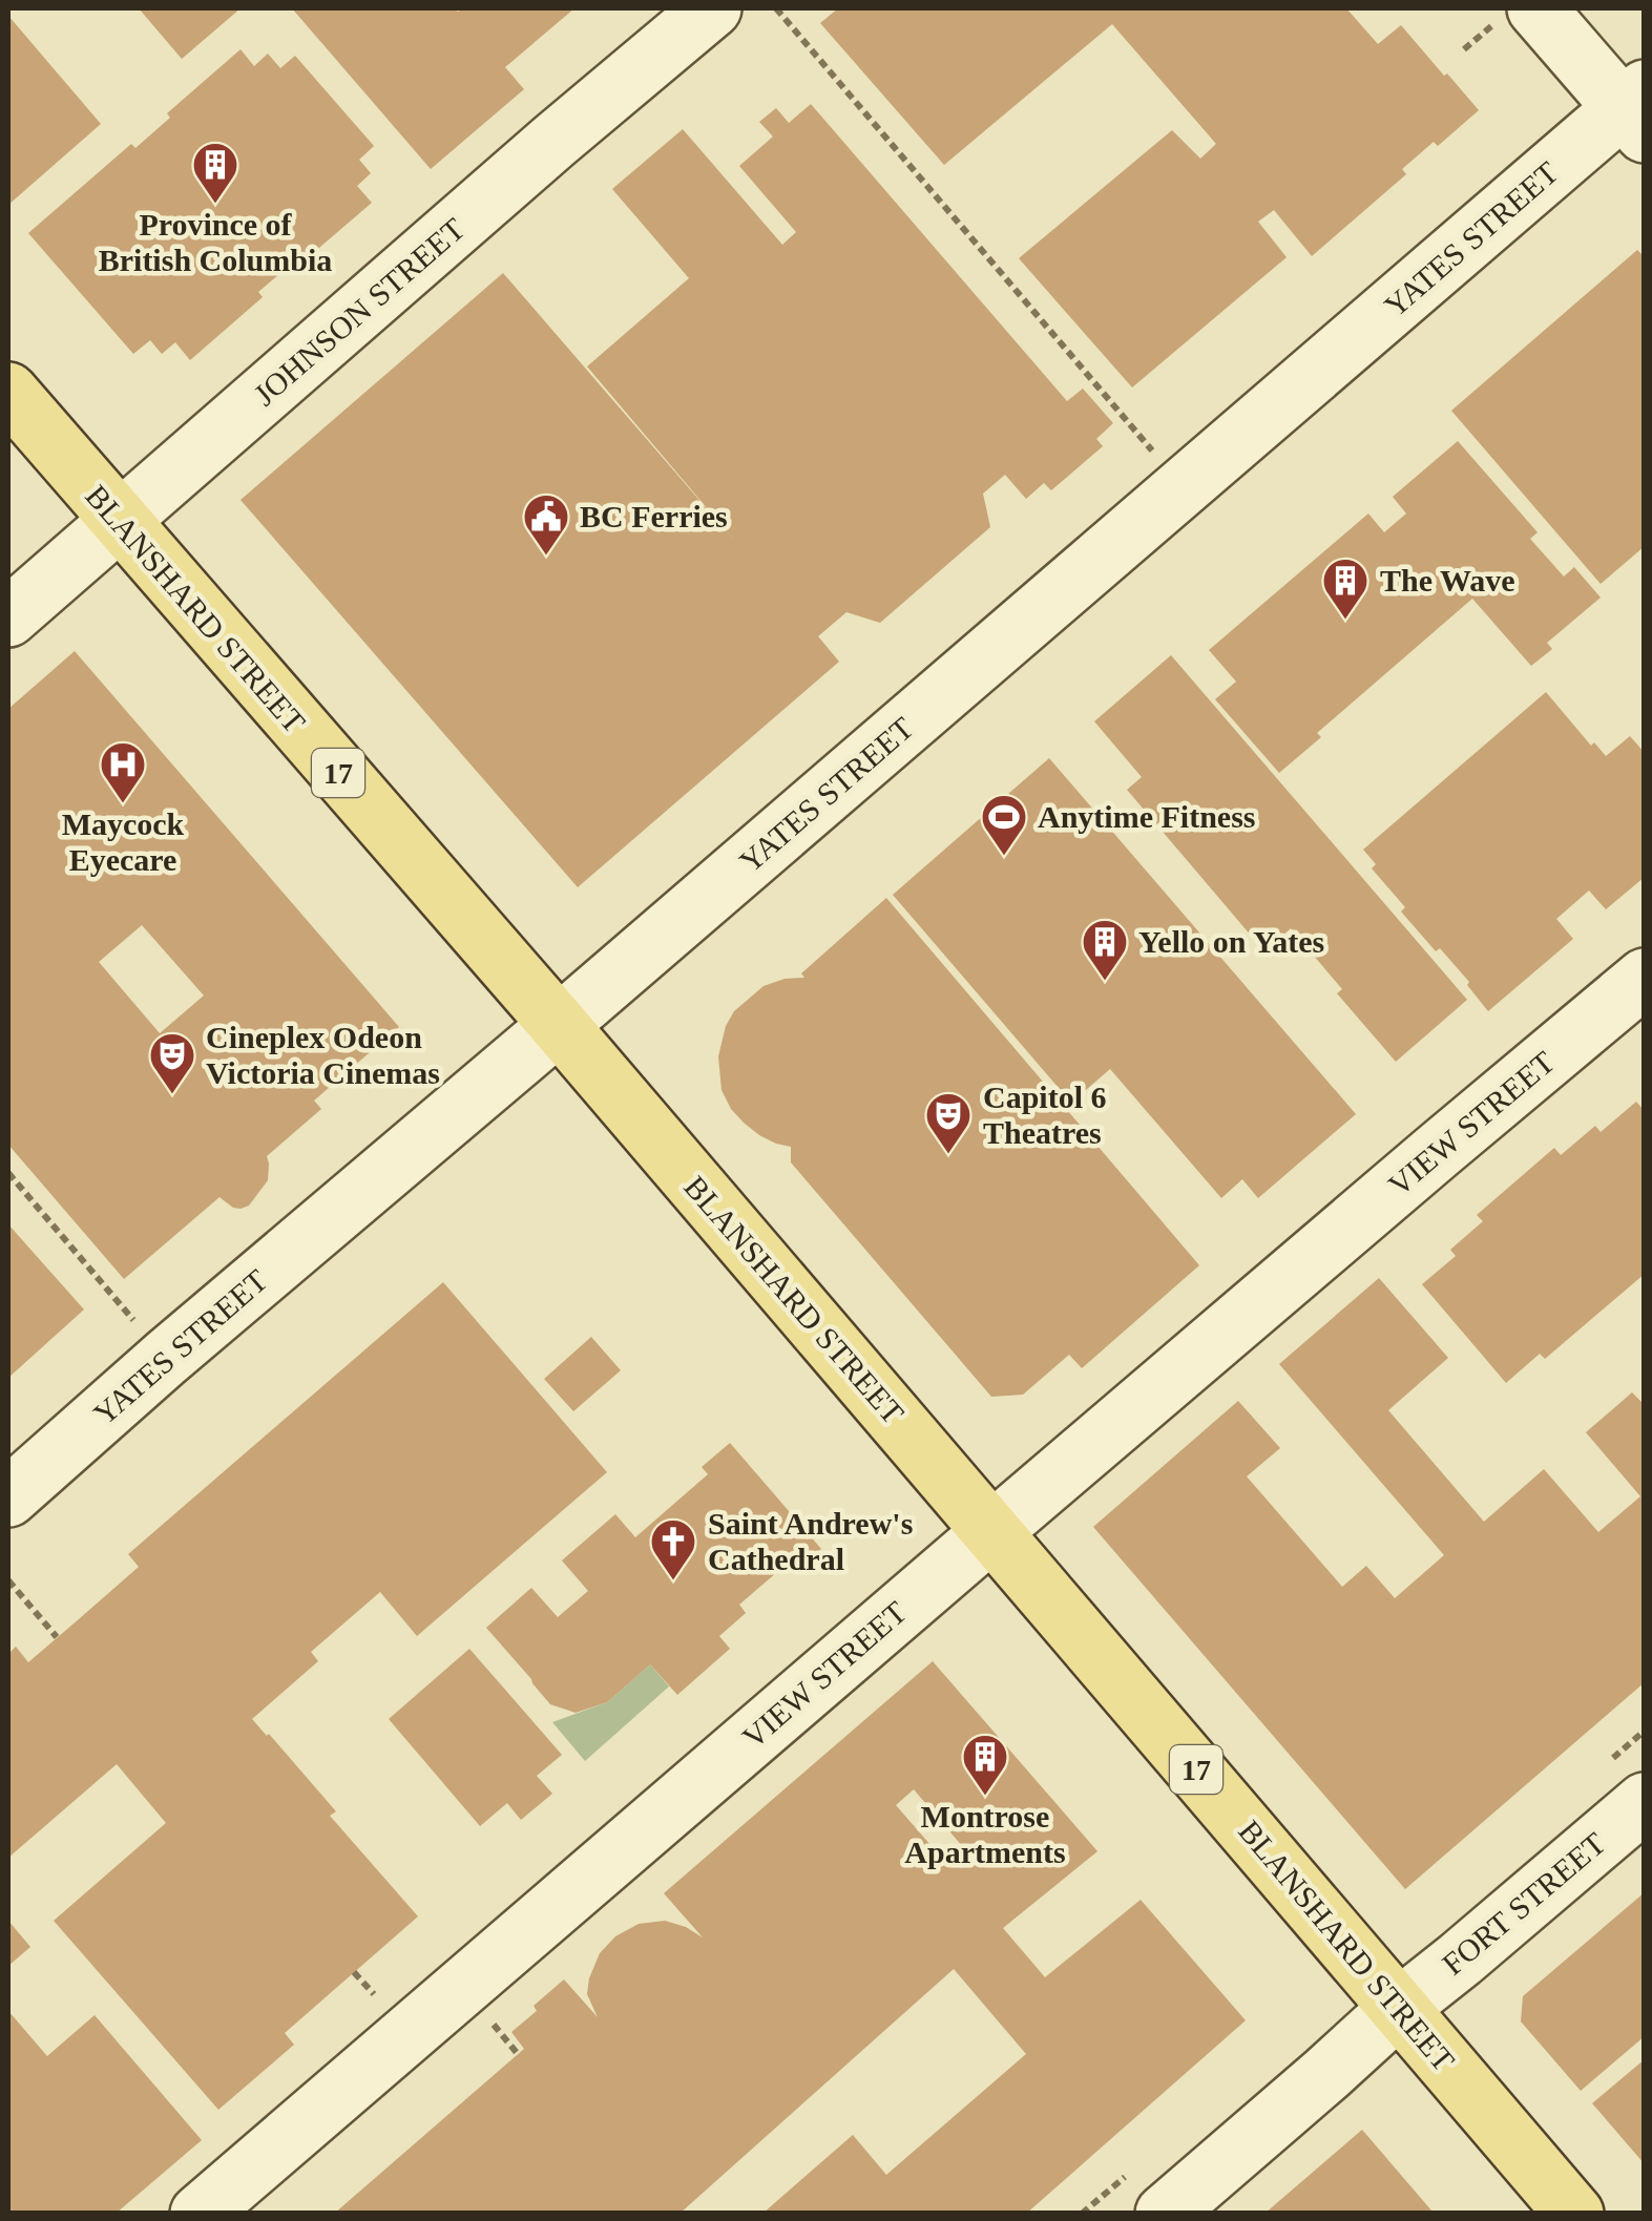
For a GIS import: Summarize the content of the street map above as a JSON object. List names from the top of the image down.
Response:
{
  "streets": {
    "main road": [
      "YATES STREET",
      "JOHNSON STREET",
      "BLANSHARD STREET",
      "17",
      "VIEW STREET",
      "FORT STREET"
    ]
  },
  "crossings": [
    ["YATES STREET", "BLANSHARD STREET"],
    ["JOHNSON STREET", "BLANSHARD STREET"],
    ["BLANSHARD STREET", "VIEW STREET"],
    ["BLANSHARD STREET", "FORT STREET"]
  ],
  "places": {
    "building": [
      "Province of British Columbia",
      "The Wave",
      "Yello on Yates",
      "Montrose Apartments"
    ],
    "public building": ["BC Ferries"],
    "hospital": ["Maycock Eyecare"],
    "sports": ["Anytime Fitness"],
    "theatre": ["Cineplex Odeon Victoria Cinemas", "Capitol 6 Theatres"],
    "church": ["Saint Andrew's Cathedral"]
  }
}
